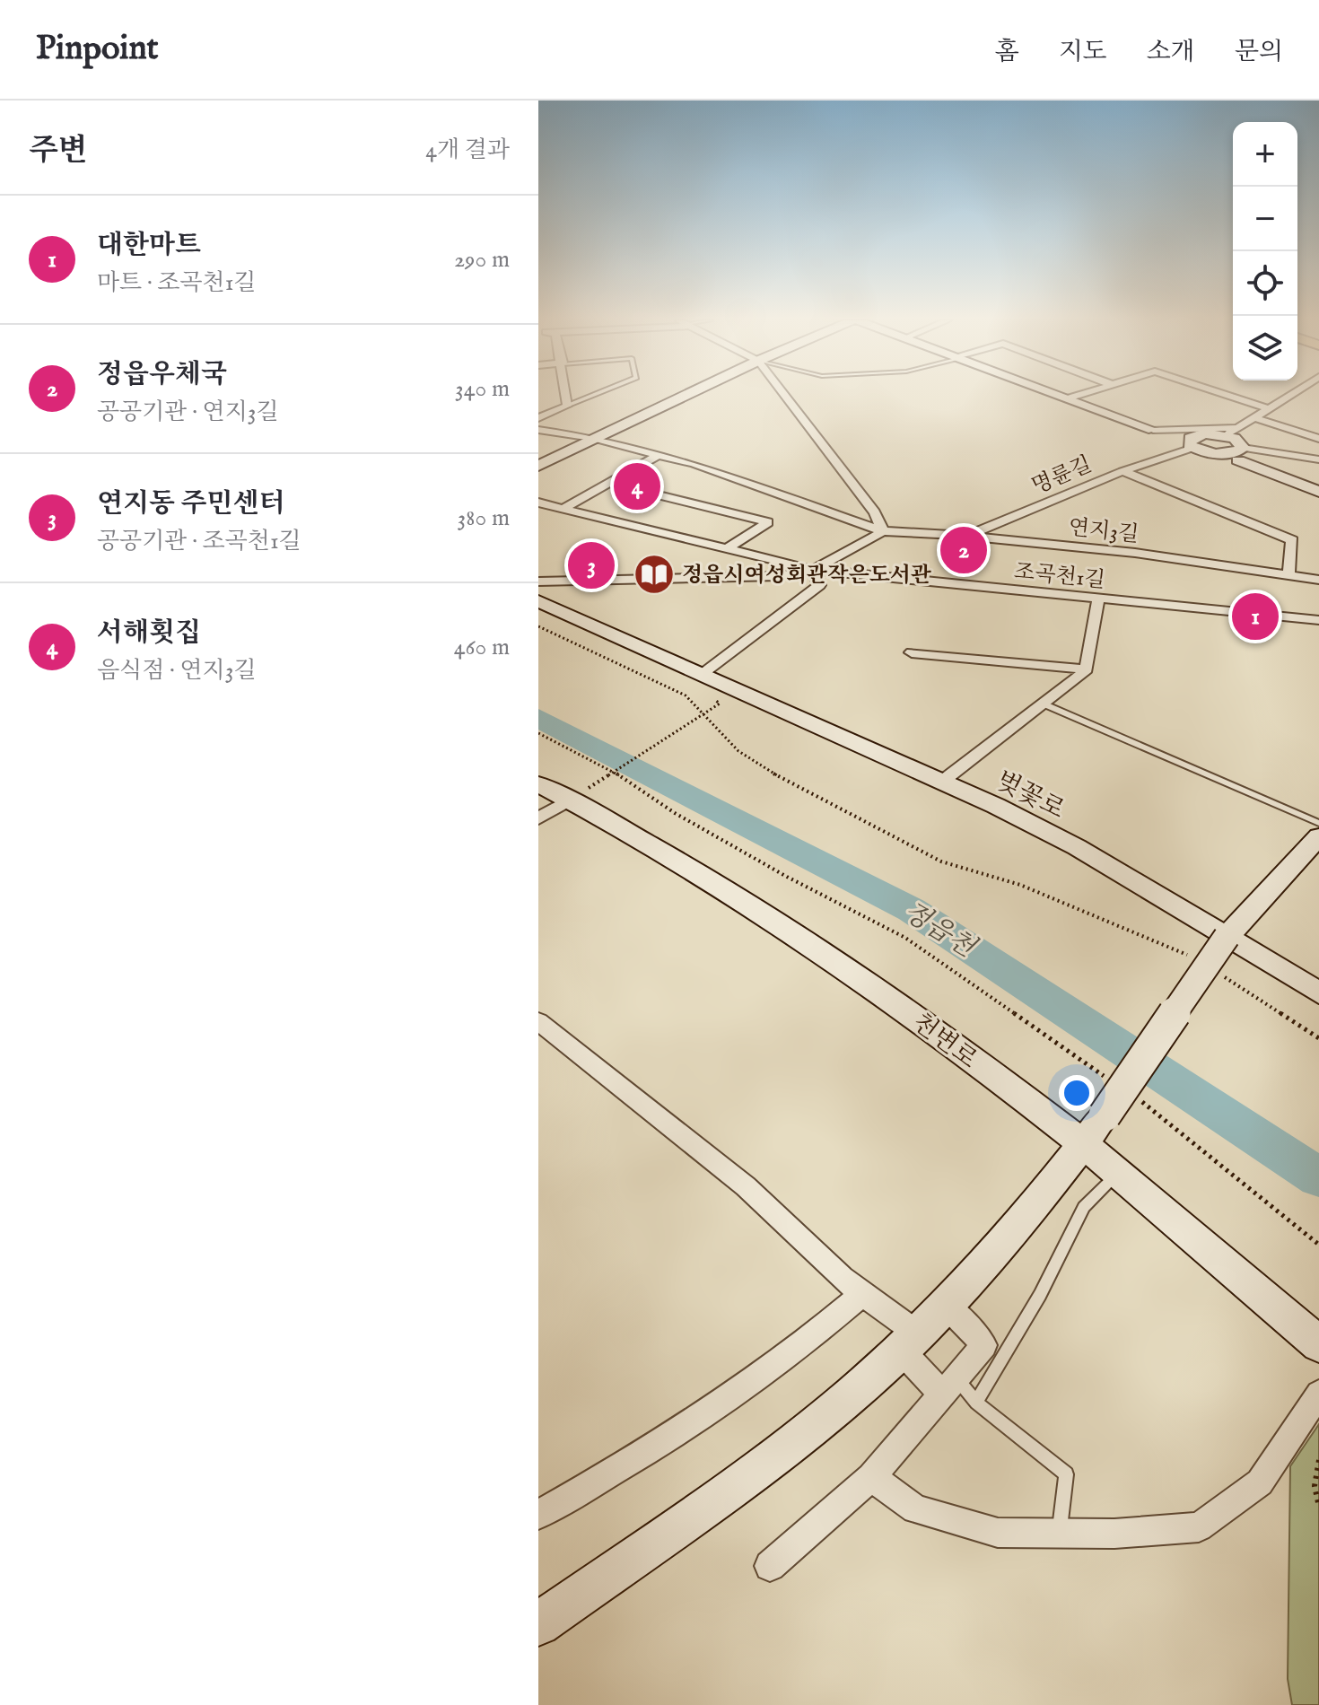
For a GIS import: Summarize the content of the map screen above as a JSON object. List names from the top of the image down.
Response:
{
  "streets": {
    "street": [
      "명륜길",
      "연지3길",
      "조곡천1길",
      "벚꽃로",
      "천변로"
    ]
  },
  "crossings": [
    ["명륜길", "연지3길"]
  ],
  "water": ["정읍천"],
  "places": {
    "library": ["정읍시여성회관작은도서관"]
  },
  "page": {
    "header": "Pinpoint",
    "nav": [
      "홈",
      "지도",
      "소개",
      "문의"
    ],
    "heading": ["주변", "4개 결과"],
    "map_buttons": ["+", "−"],
    "list": [
      {
        "mark": "1",
        "name": "대한마트",
        "note": "마트 · 조곡천1길",
        "value": "290 m"
      },
      {
        "mark": "2",
        "name": "정읍우체국",
        "note": "공공기관 · 연지3길",
        "value": "340 m"
      },
      {
        "mark": "3",
        "name": "연지동 주민센터",
        "note": "공공기관 · 조곡천1길",
        "value": "380 m"
      },
      {
        "mark": "4",
        "name": "서해횟집",
        "note": "음식점 · 연지3길",
        "value": "460 m"
      }
    ],
    "pins": [
      "4",
      "2",
      "3",
      "1"
    ]
  }
}
